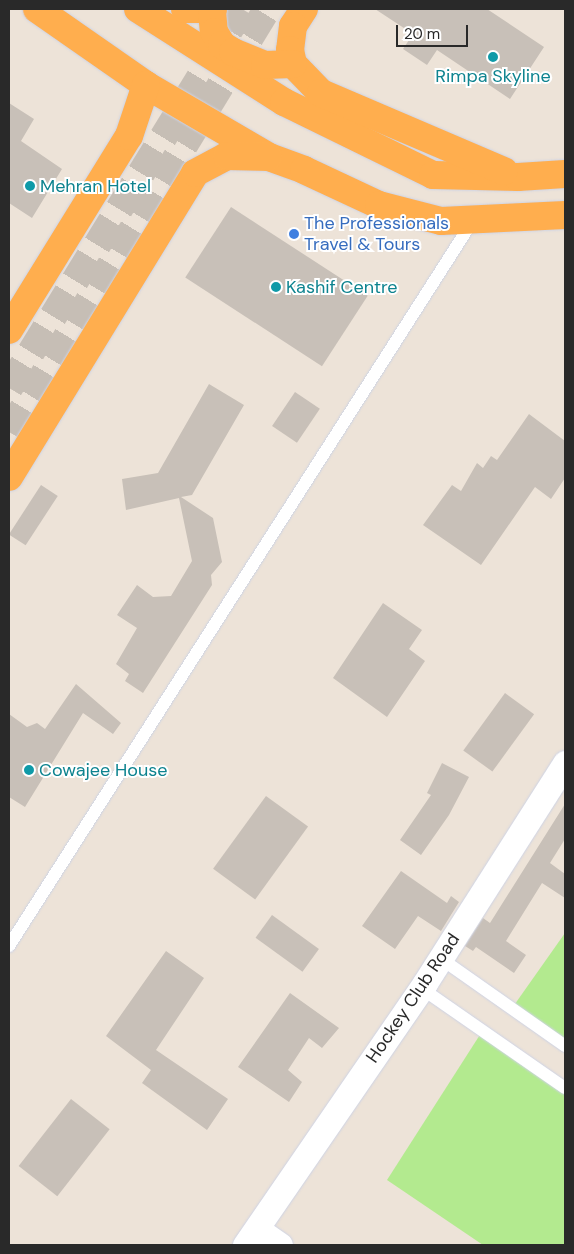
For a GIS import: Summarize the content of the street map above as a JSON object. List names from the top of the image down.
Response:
{
  "streets": {
    "street": ["Hockey Club Road"]
  },
  "places": [
    "Rimpa Skyline",
    "Mehran Hotel",
    "The Professionals Travel & Tours",
    "Kashif Centre",
    "Cowajee House"
  ],
  "scale_bar": "20 m"
}
